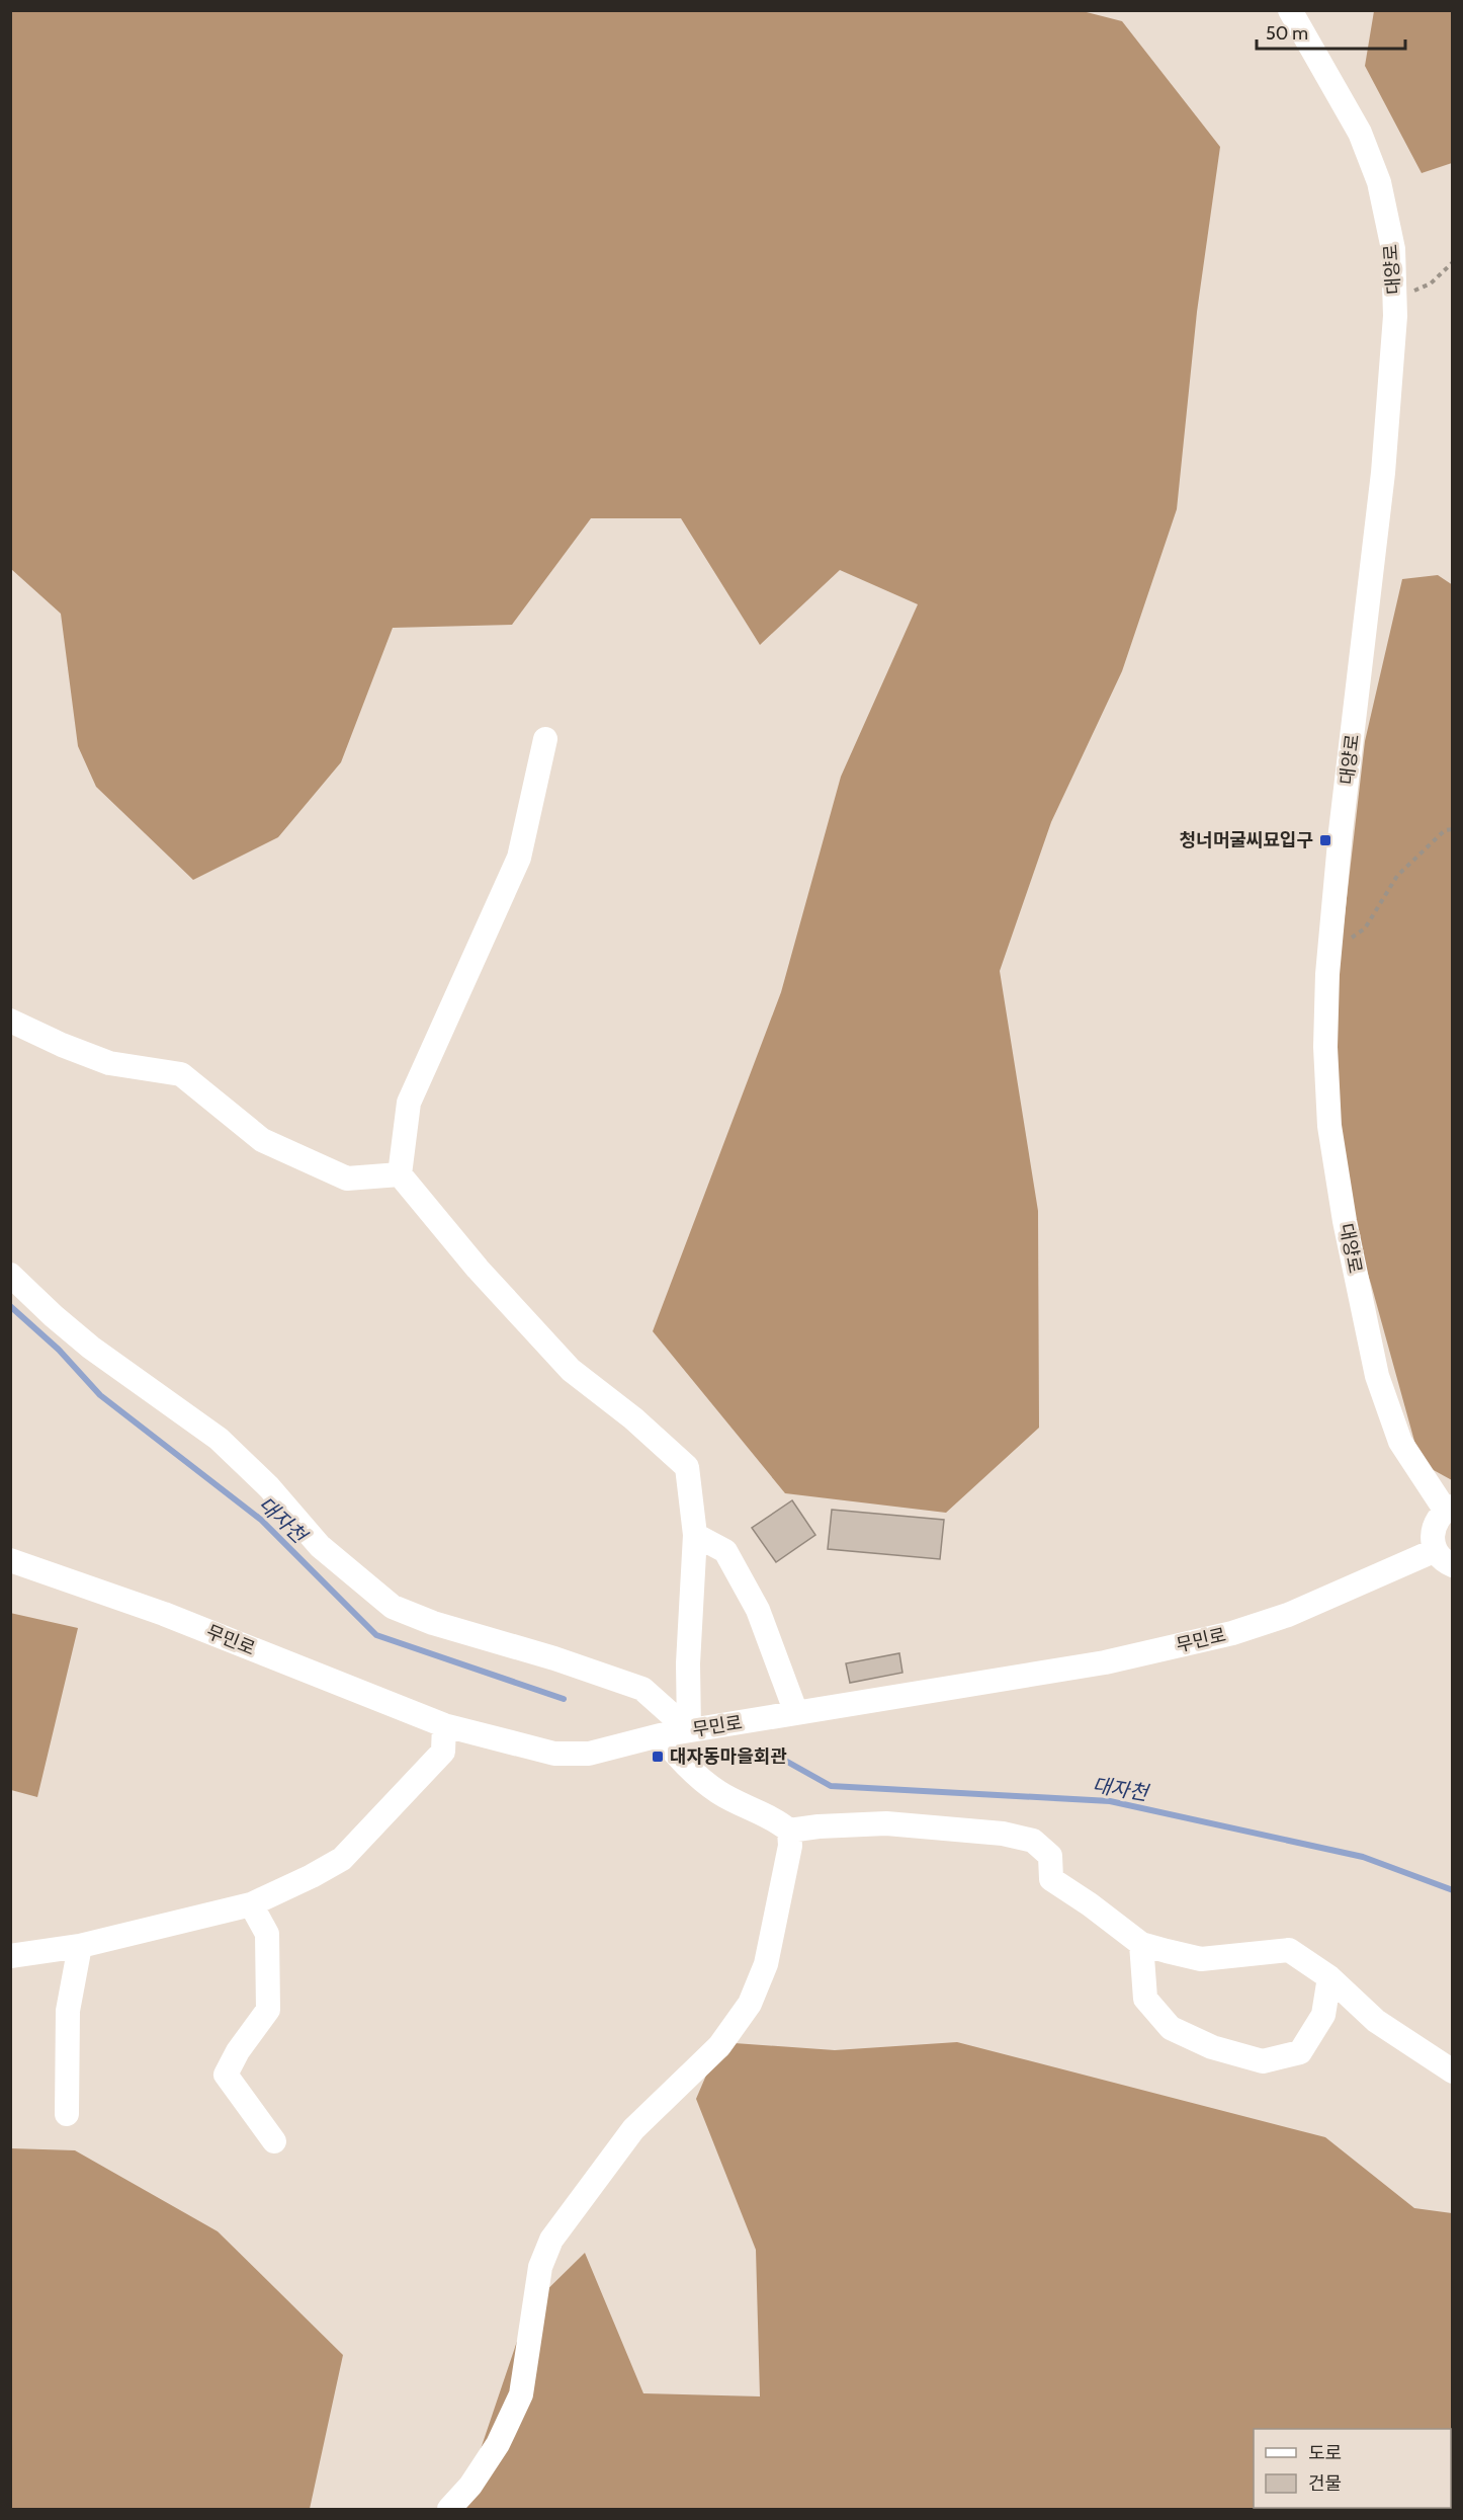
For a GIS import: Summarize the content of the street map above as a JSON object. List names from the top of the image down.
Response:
{
  "streets": {
    "street": ["대양로", "무민로"]
  },
  "crossings": [
    ["대양로", "무민로"]
  ],
  "water": ["대자천"],
  "places": {
    "transit": ["청너머굴씨묘입구", "대자동마을회관"]
  },
  "legend": ["도로", "건물"],
  "scale_bar": "50 m"
}
